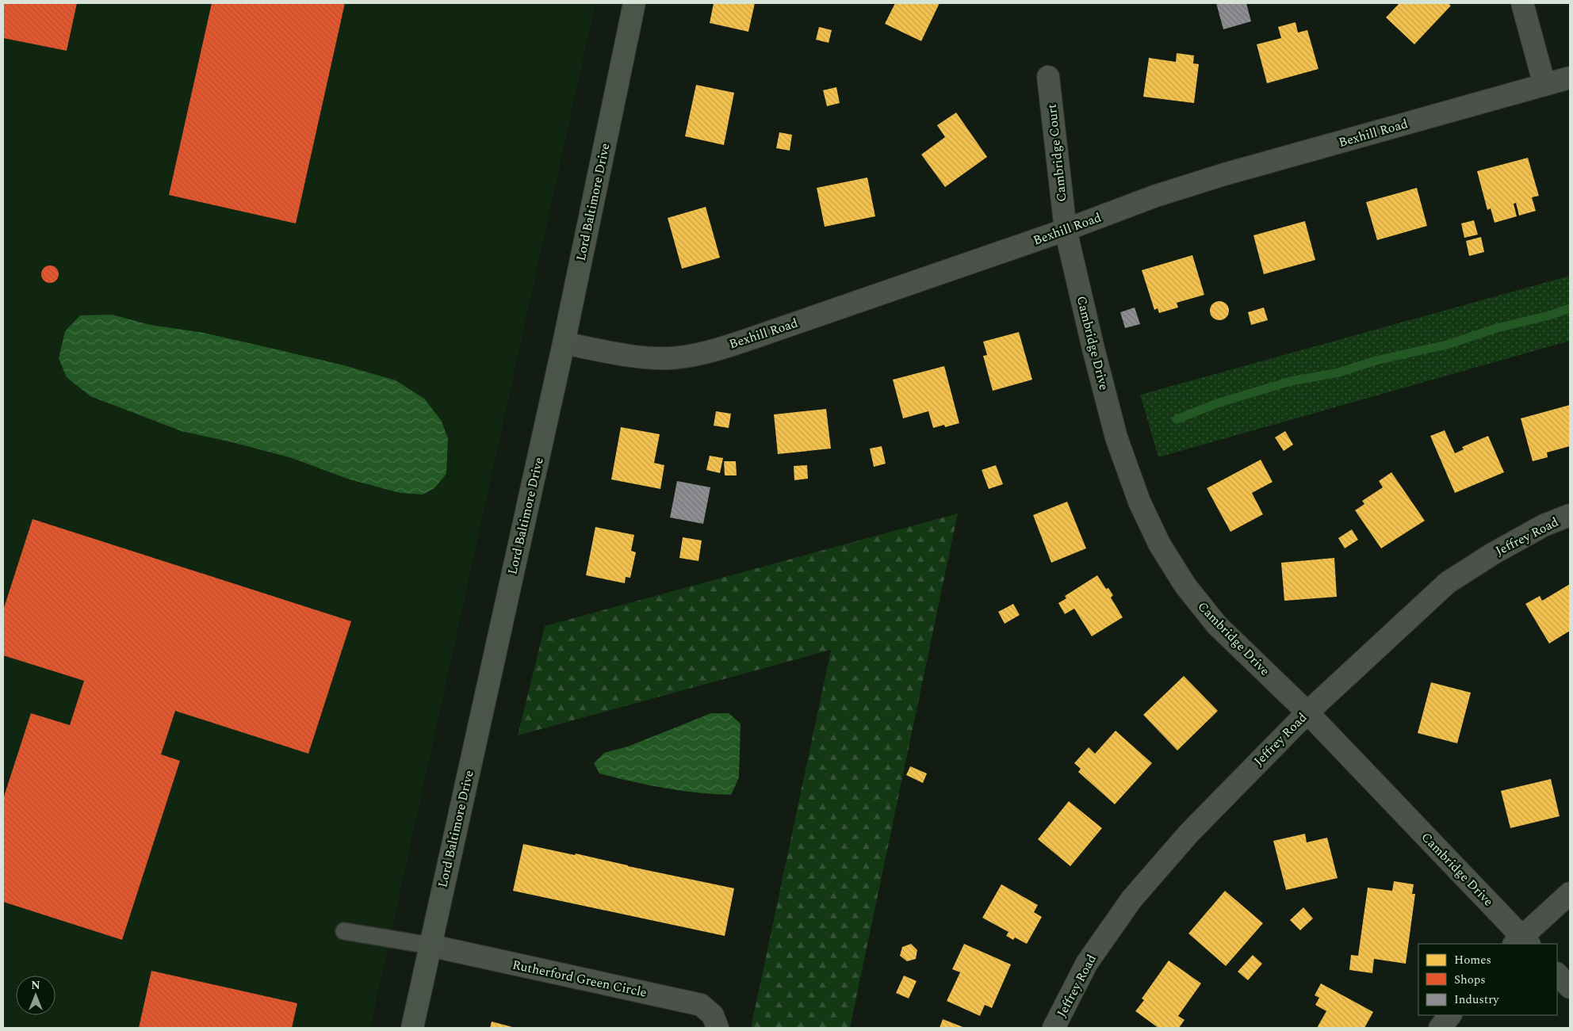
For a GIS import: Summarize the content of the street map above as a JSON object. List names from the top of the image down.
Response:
{
  "streets": {
    "main road": ["Lord Baltimore Drive"],
    "street": [
      "Bexhill Road",
      "Cambridge Court",
      "Cambridge Drive",
      "Jeffrey Road",
      "Rutherford Green Circle"
    ]
  },
  "crossings": [
    ["Bexhill Road", "Cambridge Court"],
    ["Bexhill Road", "Lord Baltimore Drive"],
    ["Bexhill Road", "Cambridge Drive"],
    ["Cambridge Court", "Cambridge Drive"],
    ["Lord Baltimore Drive", "Rutherford Green Circle"],
    ["Cambridge Drive", "Jeffrey Road"]
  ],
  "legend": ["Homes", "Shops", "Industry"],
  "north": "top"
}
